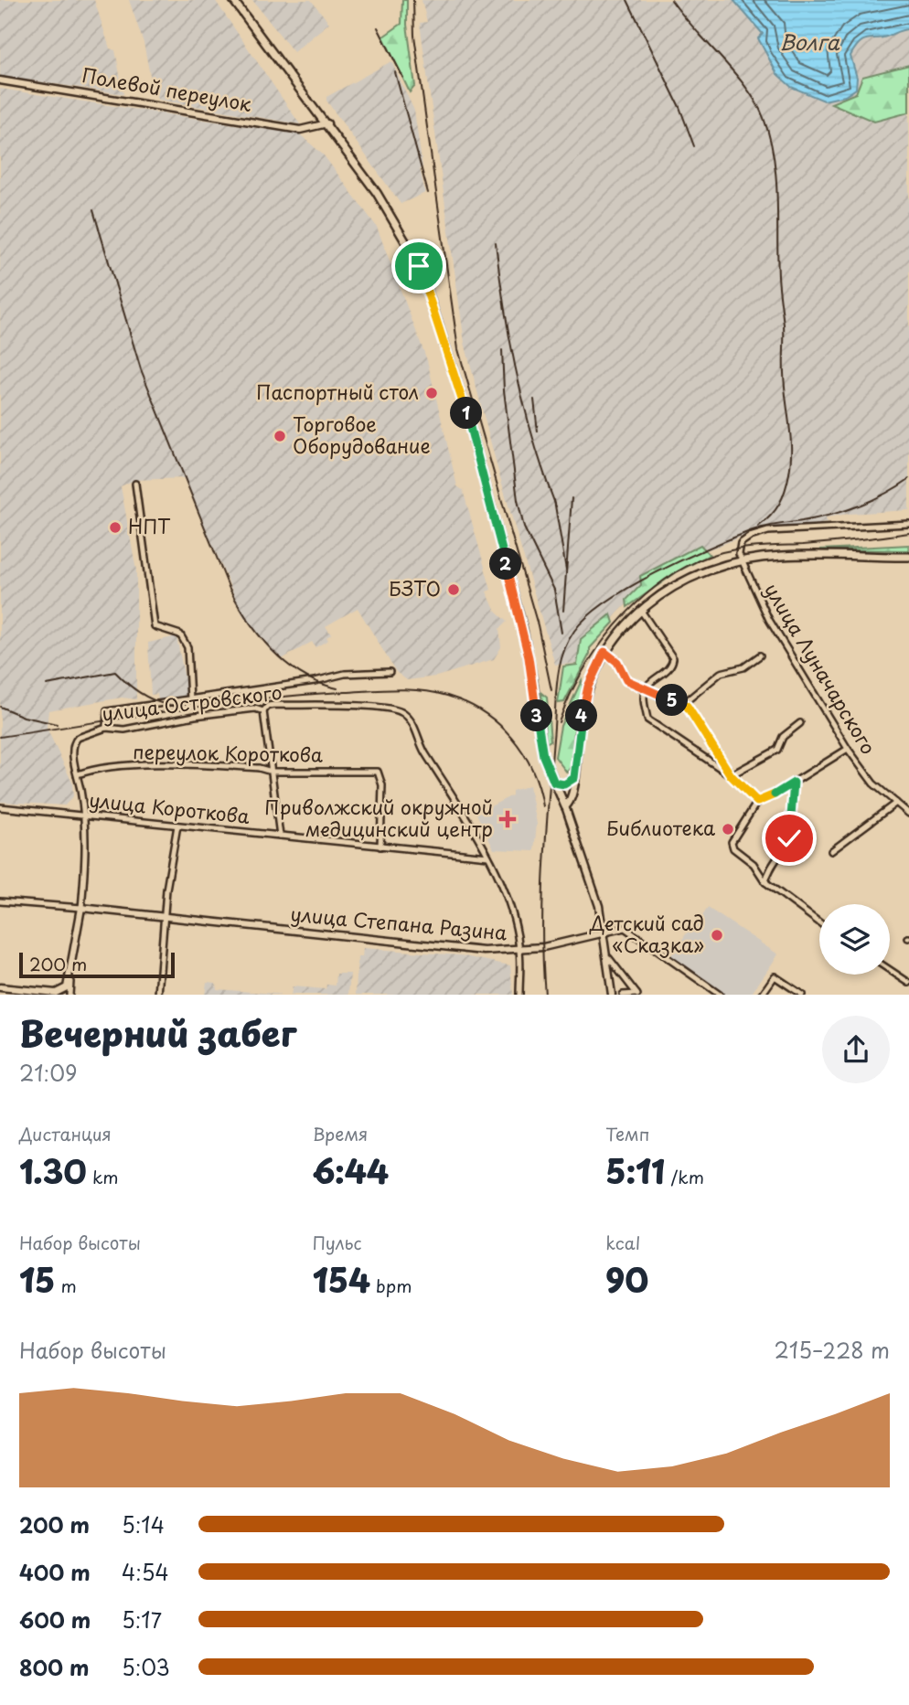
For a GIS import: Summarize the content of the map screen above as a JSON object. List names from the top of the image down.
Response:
{
  "streets": {
    "street": [
      "Полевой переулок",
      "улица Луначарского",
      "улица Островского",
      "переулок Короткова",
      "улица Короткова",
      "улица Степана Разина"
    ]
  },
  "crossings": [
    ["улица Островского", "переулок Короткова"],
    ["улица Островского", "улица Короткова"],
    ["переулок Короткова", "улица Короткова"]
  ],
  "water": ["Волга"],
  "places": {
    "other": [
      "Паспортный стол",
      "Торговое Оборудование",
      "НПТ",
      "БЗТО",
      "Библиотека",
      "Детский сад «Сказка»"
    ],
    "health": ["Приволжский окружной медицинский центр"]
  },
  "scale_bar": "200 m",
  "page": {
    "pins": [
      "1",
      "2",
      "5",
      "3",
      "4"
    ],
    "scale": "200 m",
    "heading": ["Вечерний забег", "21:09"],
    "stats": [
      ["Дистанция", "1.30 km"],
      ["Время", "6:44"],
      ["Темп", "5:11 /km"],
      ["Набор высоты", "15 m"],
      ["Пульс", "154 bpm"],
      ["kcal", "90"]
    ],
    "chart": ["Набор высоты", "215–228 m"],
    "list": [
      {
        "name": "200 m",
        "note": "5:14"
      },
      {
        "name": "400 m",
        "note": "4:54"
      },
      {
        "name": "600 m",
        "note": "5:17"
      },
      {
        "name": "800 m",
        "note": "5:03"
      }
    ]
  }
}
